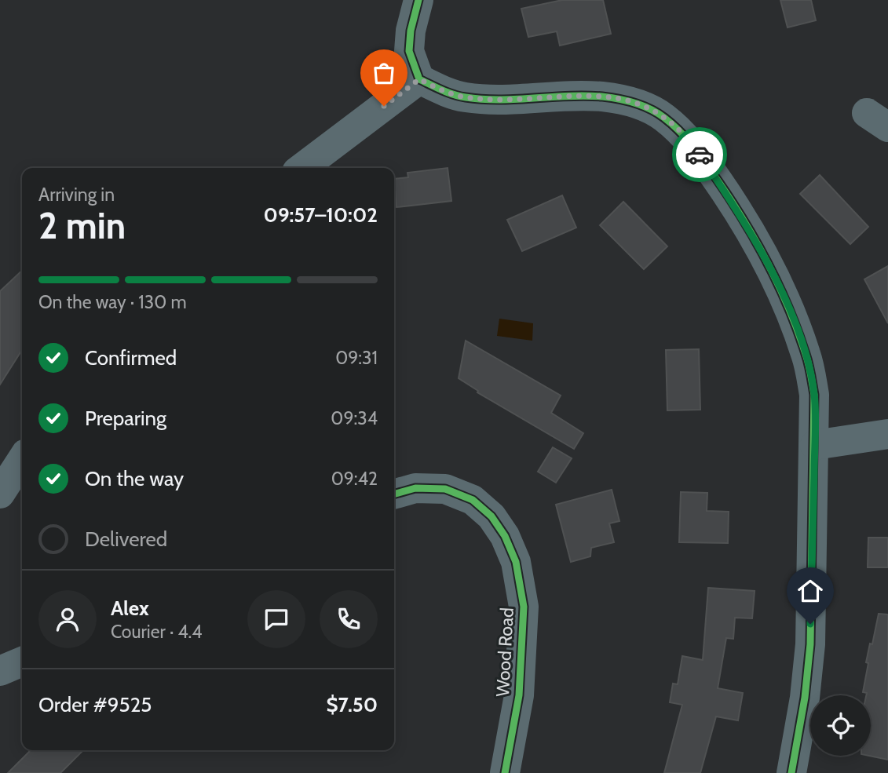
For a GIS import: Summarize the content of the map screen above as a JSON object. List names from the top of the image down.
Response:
{
  "streets": {
    "street": ["Wood Road"]
  },
  "page": {
    "heading": ["2 min", "Arriving in", "09:57–10:02"],
    "panel": [
      "Alex",
      "Courier · 4.4",
      "Order #9525",
      "$7.50"
    ],
    "bar": "On the way · 130 m",
    "list": [
      ["Confirmed", "09:31"],
      ["Preparing", "09:34"],
      ["On the way", "09:42"],
      "Delivered"
    ]
  }
}
